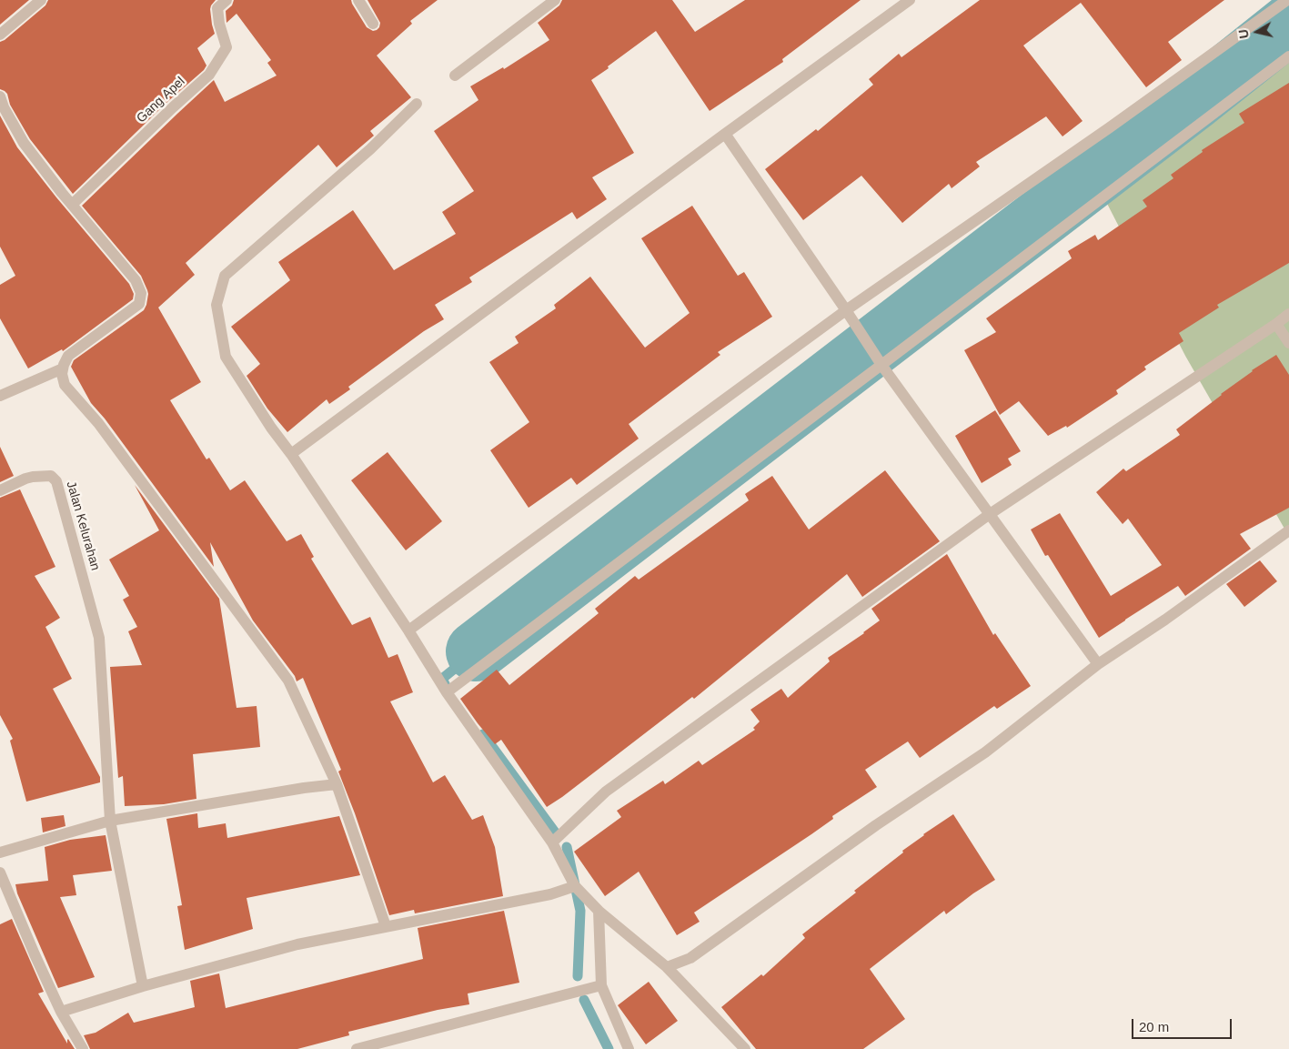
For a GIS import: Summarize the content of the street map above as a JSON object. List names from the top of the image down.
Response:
{
  "streets": {
    "street": ["Gang Apel", "Jalan Kelurahan"]
  },
  "scale_bar": "20 m",
  "north": "left"
}
